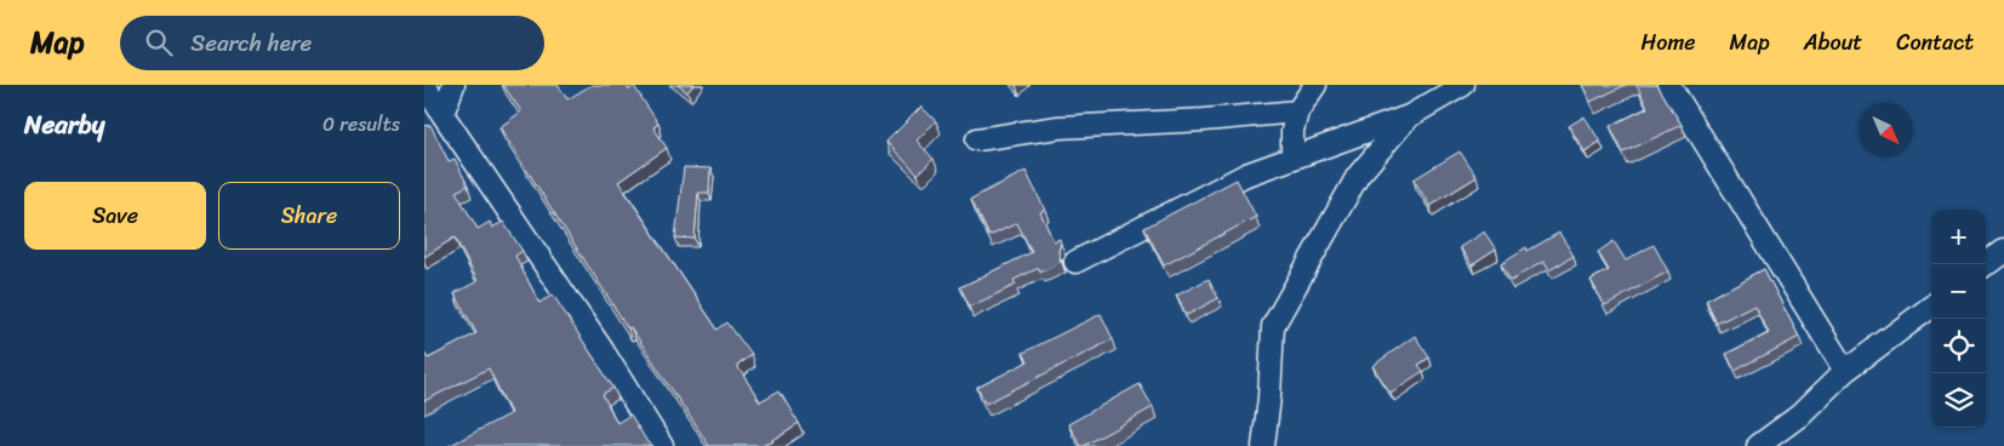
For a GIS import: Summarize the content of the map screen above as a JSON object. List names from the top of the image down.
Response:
{
  "north": "bottom right",
  "page": {
    "header": "Map",
    "search": "Search here",
    "nav": [
      "Home",
      "Map",
      "About",
      "Contact"
    ],
    "heading": ["Nearby", "0 results"],
    "buttons": ["Save", "Share"],
    "map_buttons": ["+", "−"]
  }
}
